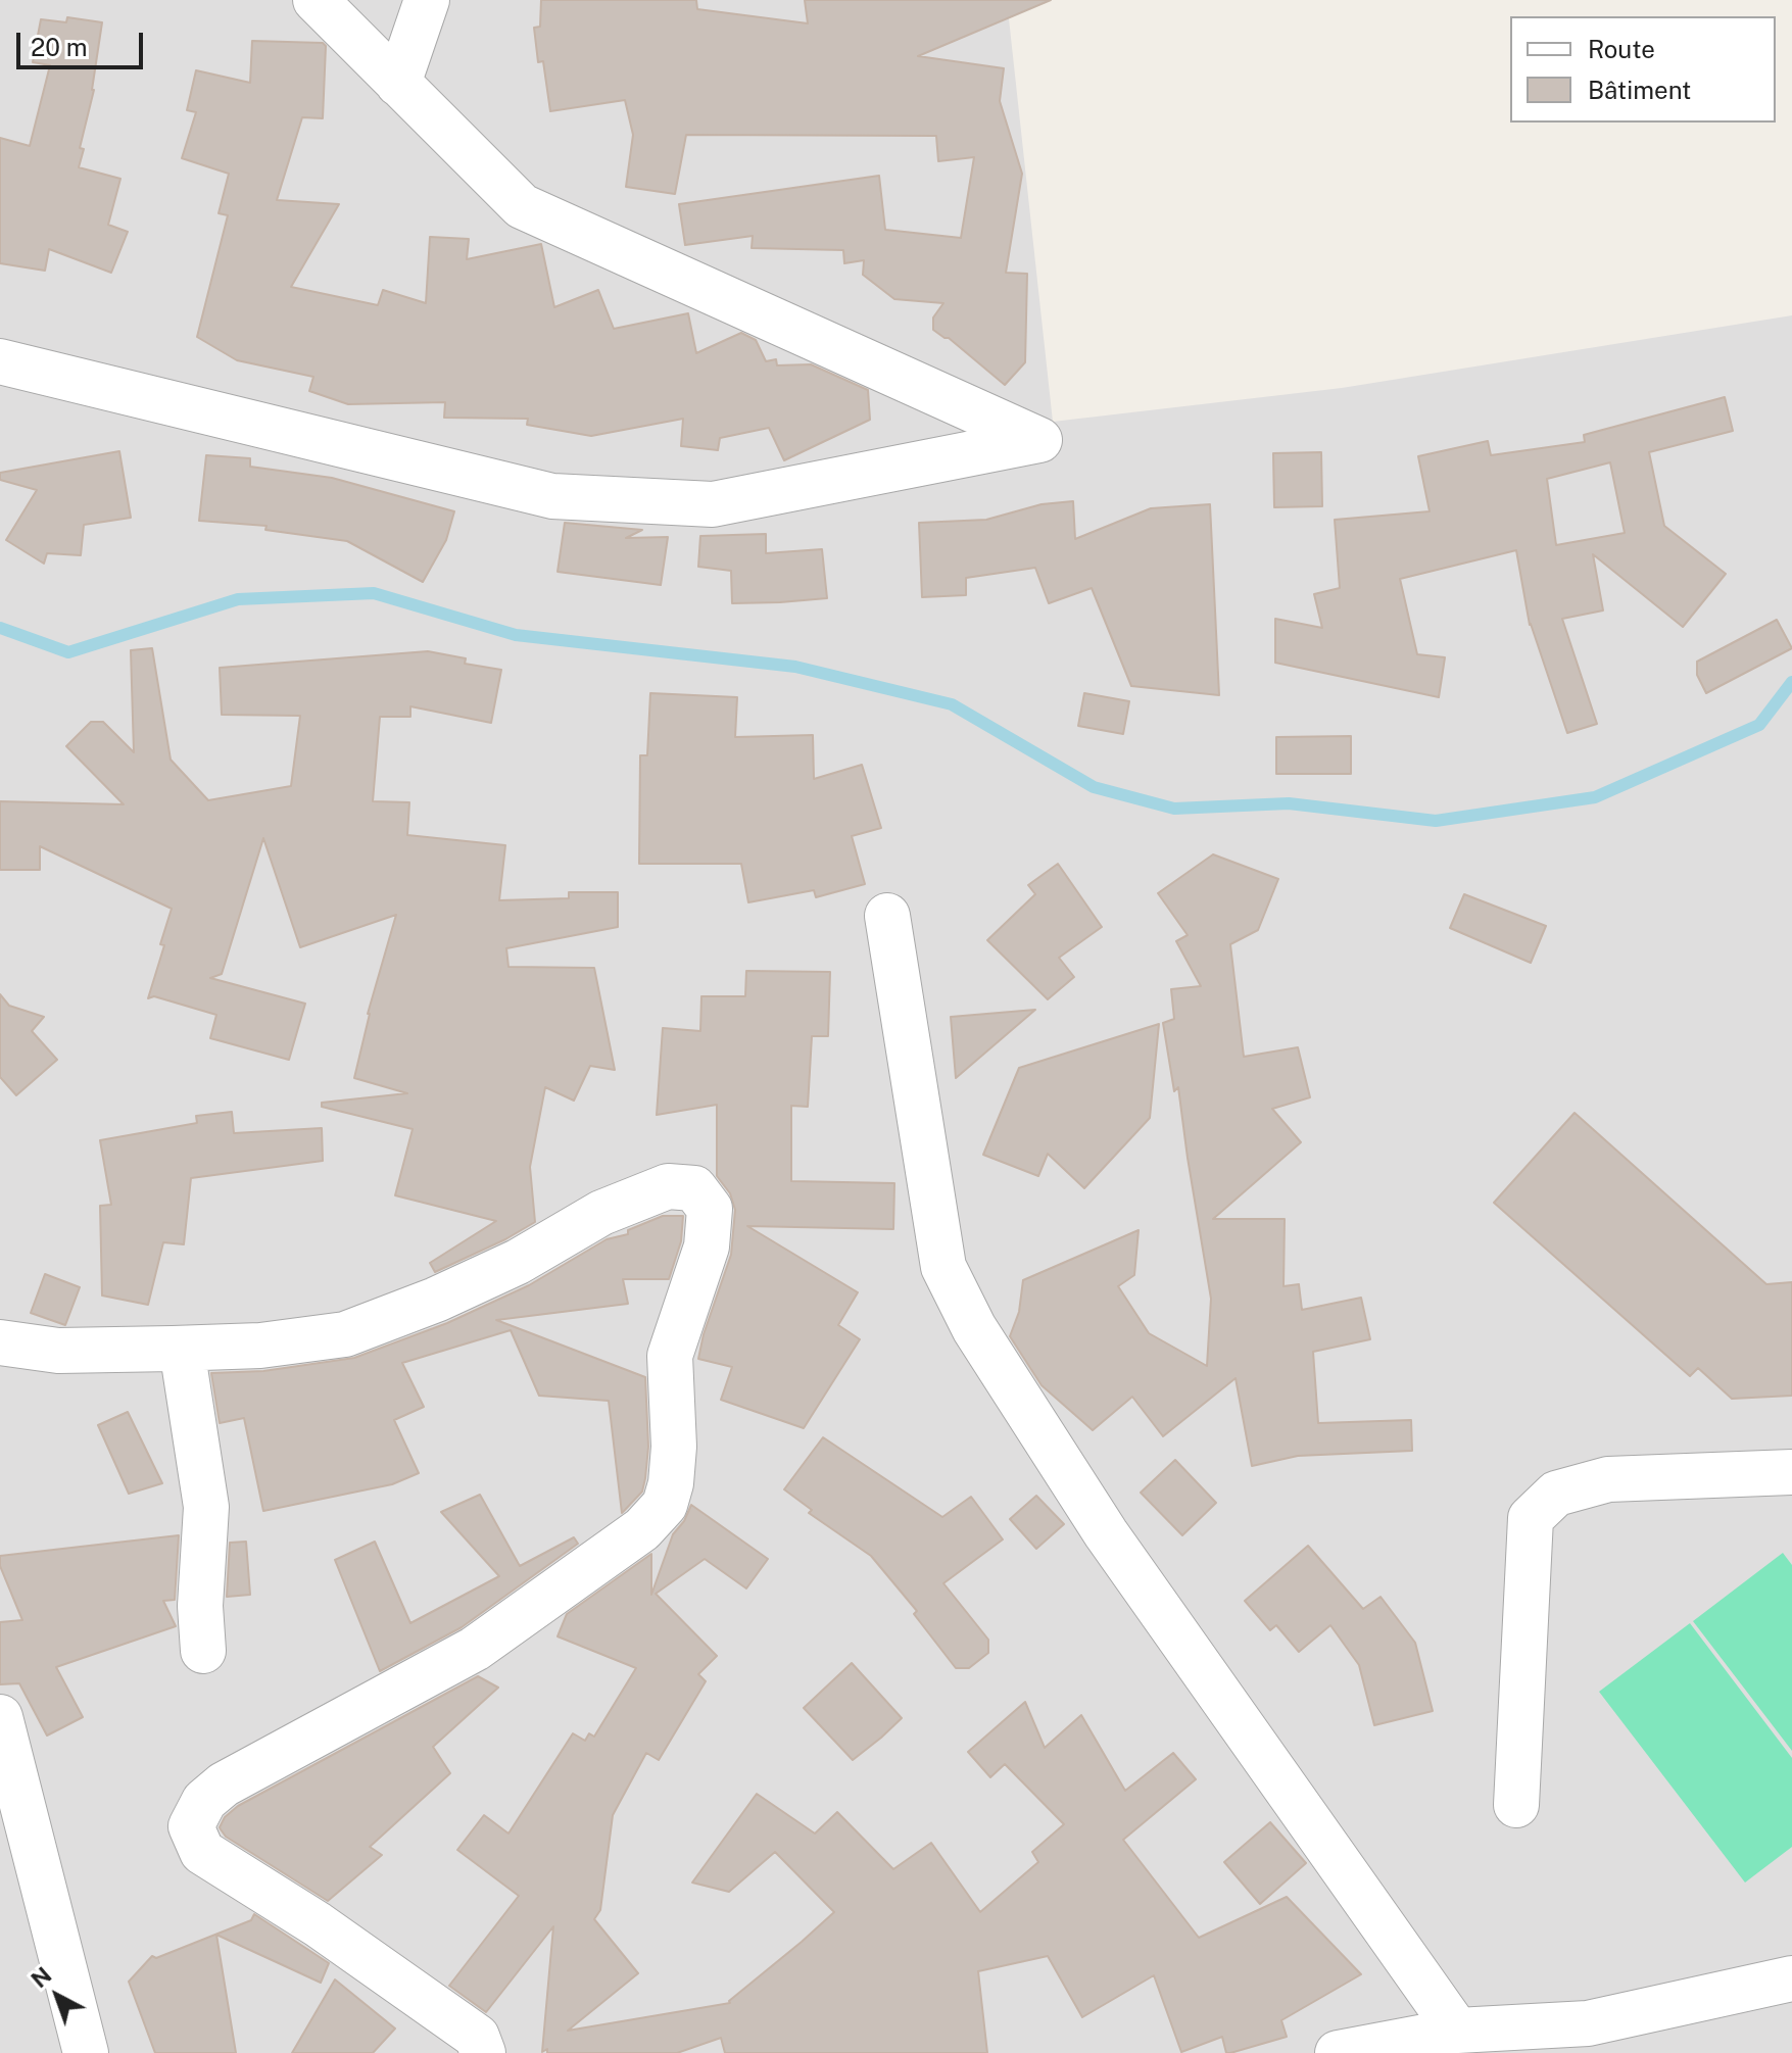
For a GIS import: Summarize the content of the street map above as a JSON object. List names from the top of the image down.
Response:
{
  "legend": ["Route", "Bâtiment"],
  "scale_bar": "20 m",
  "north": "top left"
}
